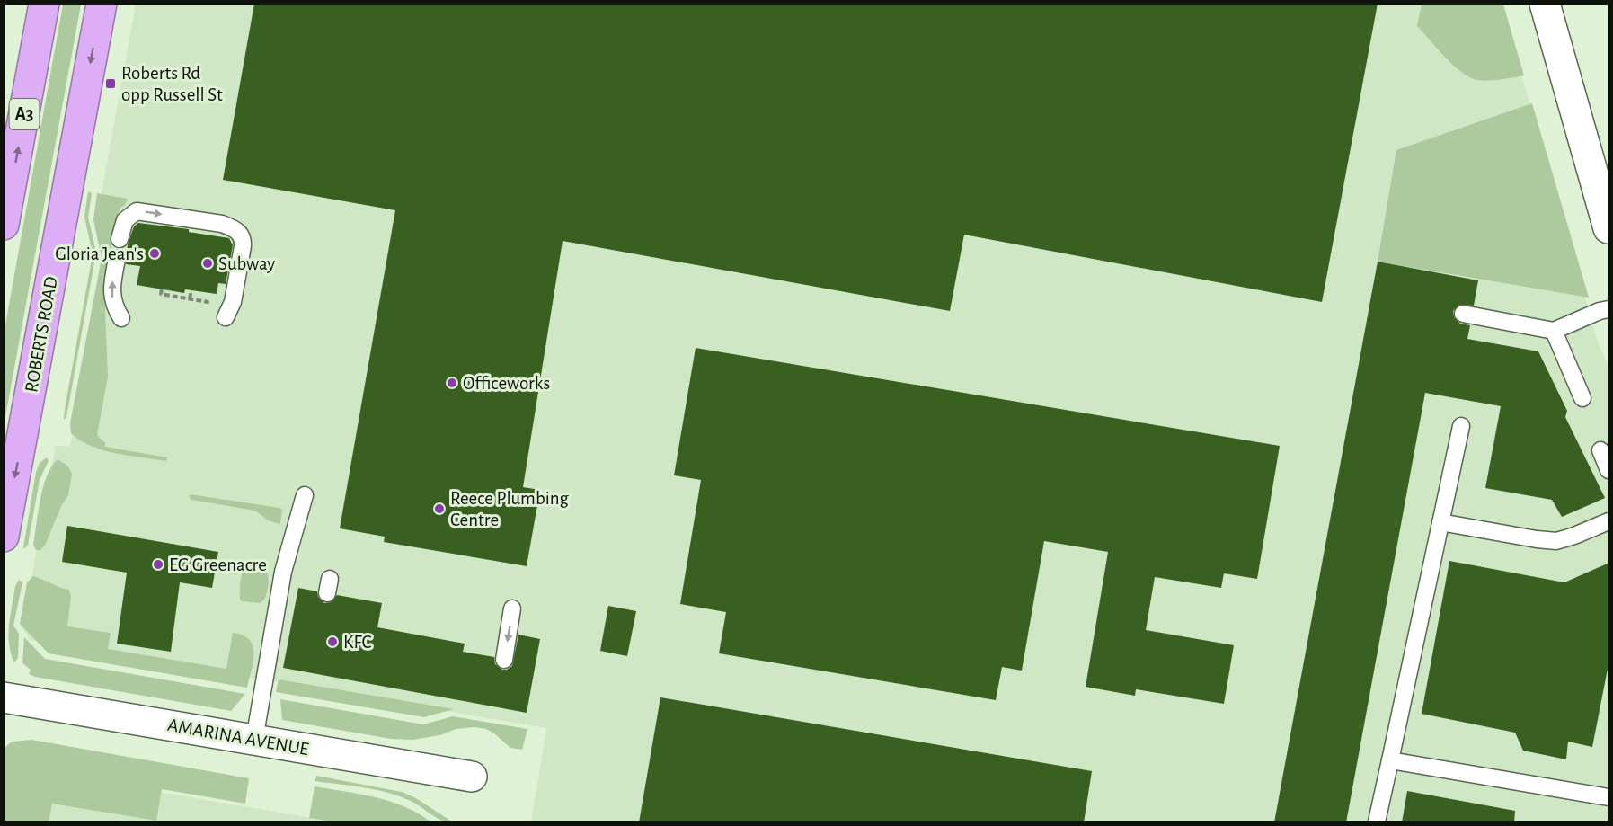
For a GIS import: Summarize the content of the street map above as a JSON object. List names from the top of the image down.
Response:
{
  "streets": {
    "highway": ["A3", "ROBERTS ROAD"],
    "street": ["AMARINA AVENUE"]
  },
  "places": {
    "transit": ["Roberts Rd opp Russell St"],
    "other": [
      "Gloria Jean's",
      "Subway",
      "Officeworks",
      "Reece Plumbing Centre",
      "EG Greenacre",
      "KFC"
    ]
  }
}
